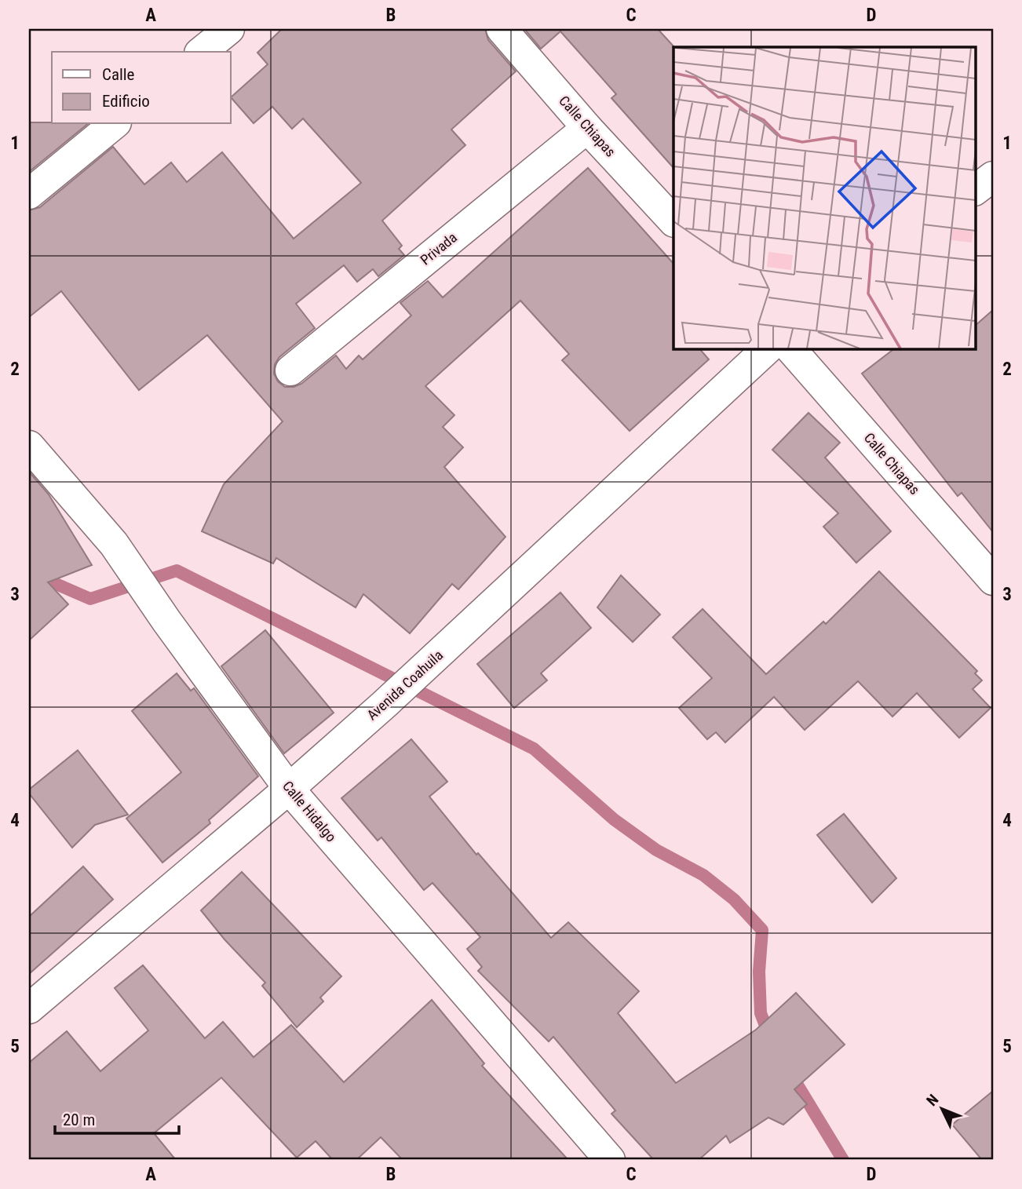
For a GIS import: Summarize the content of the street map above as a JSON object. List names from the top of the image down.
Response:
{
  "streets": {
    "street": [
      "Calle Chiapas",
      "Privada",
      "Avenida Coahuila",
      "Calle Hidalgo"
    ]
  },
  "crossings": [
    ["Calle Chiapas", "Privada"],
    ["Avenida Coahuila", "Calle Hidalgo"]
  ],
  "legend": ["Calle", "Edificio"],
  "scale_bar": "20 m",
  "north": "top left",
  "grid": {
    "columns": [
      "A",
      "B",
      "C",
      "D"
    ],
    "rows": [
      "1",
      "2",
      "3",
      "4",
      "5"
    ]
  }
}
